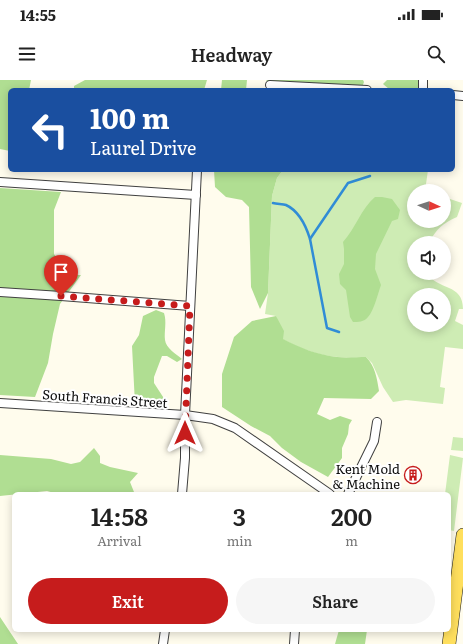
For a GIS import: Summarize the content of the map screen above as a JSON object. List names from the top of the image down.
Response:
{
  "streets": {
    "street": ["South Francis Street"]
  },
  "places": {
    "building": ["Kent Mold & Machine"]
  },
  "north": "right",
  "page": {
    "status": "14:55",
    "header": "Headway",
    "turn": ["100 m", "Laurel Drive"],
    "eta": [
      "14:58",
      "Arrival",
      "3",
      "min",
      "200",
      "m"
    ],
    "buttons": ["Exit", "Share"]
  }
}
